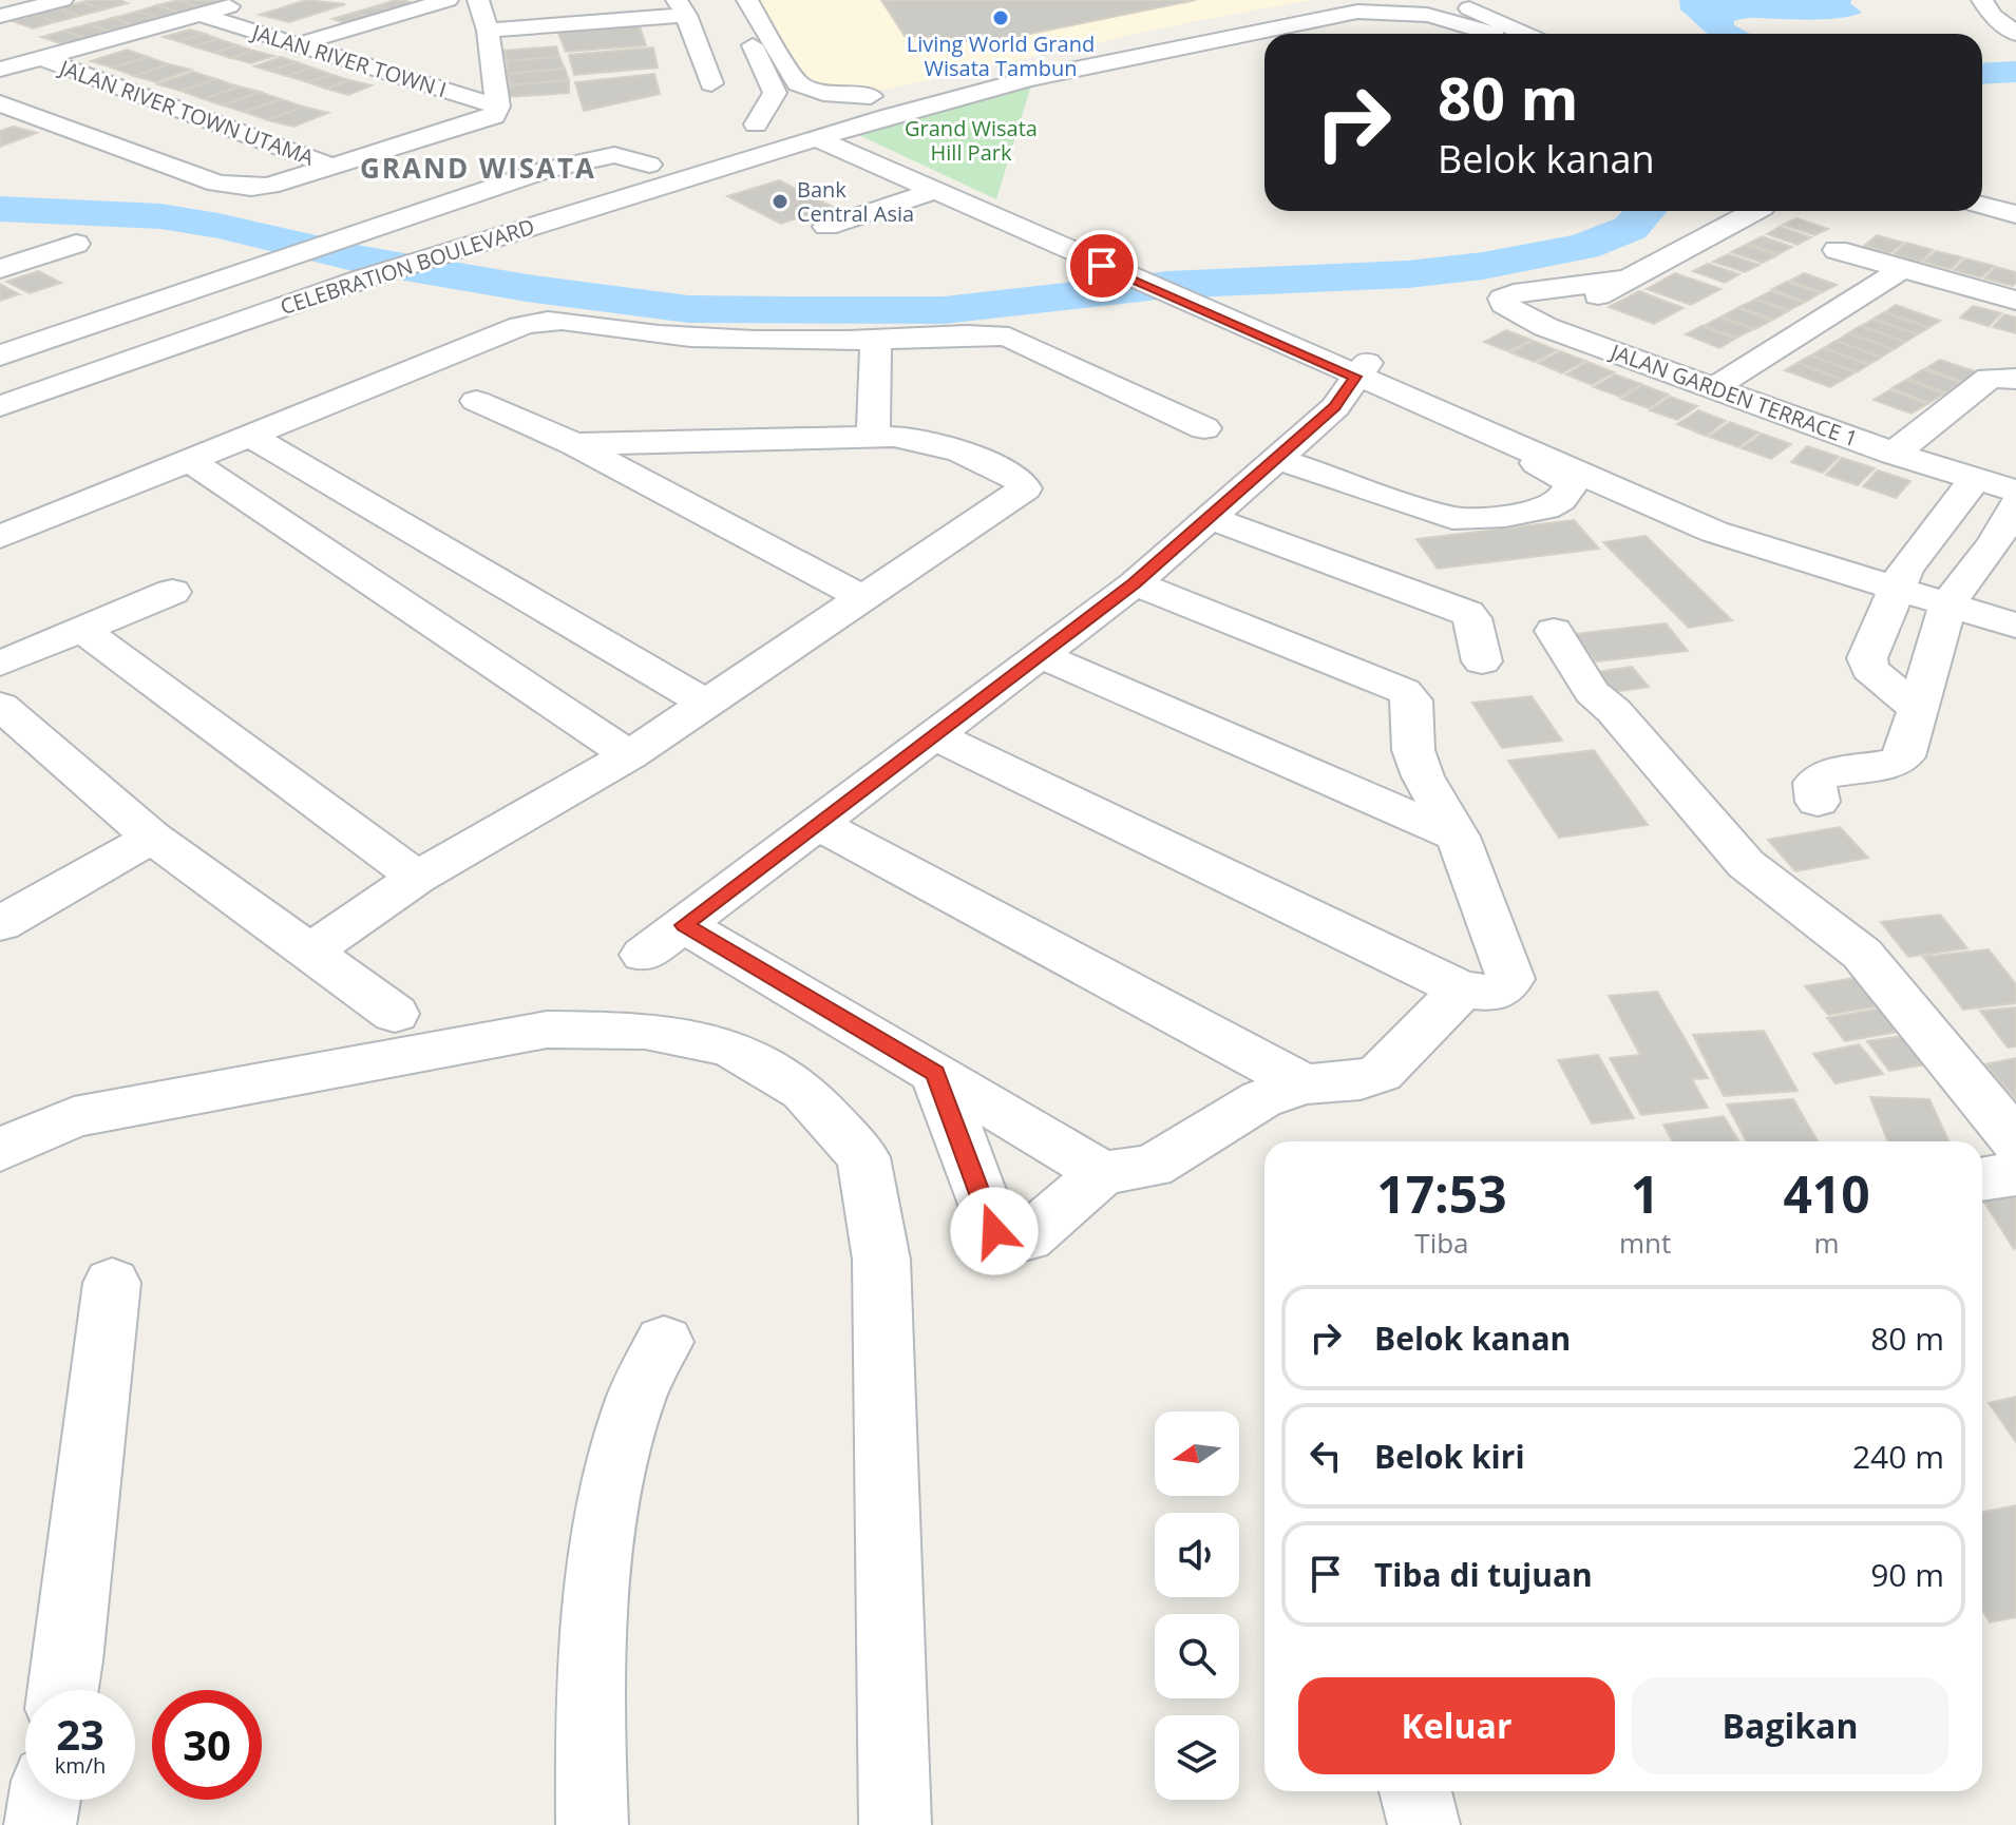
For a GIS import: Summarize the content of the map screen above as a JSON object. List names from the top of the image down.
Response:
{
  "streets": {
    "street": [
      "JALAN RIVER TOWN I",
      "JALAN RIVER TOWN UTAMA",
      "CELEBRATION BOULEVARD",
      "JALAN GARDEN TERRACE 1"
    ]
  },
  "districts": ["GRAND WISATA"],
  "parks": ["Grand Wisata Hill Park"],
  "places": ["Living World Grand Wisata Tambun", "Bank Central Asia"],
  "north": "left",
  "page": {
    "turn": ["80 m", "Belok kanan"],
    "eta": [
      "17:53",
      "Tiba",
      "1",
      "mnt",
      "410",
      "m"
    ],
    "list": [
      {
        "name": "Belok kanan",
        "value": "80 m"
      },
      {
        "name": "Belok kiri",
        "value": "240 m"
      },
      {
        "name": "Tiba di tujuan",
        "value": "90 m"
      }
    ],
    "buttons": ["Keluar", "Bagikan"],
    "speed": "23 km/h",
    "limit": "30"
  }
}
